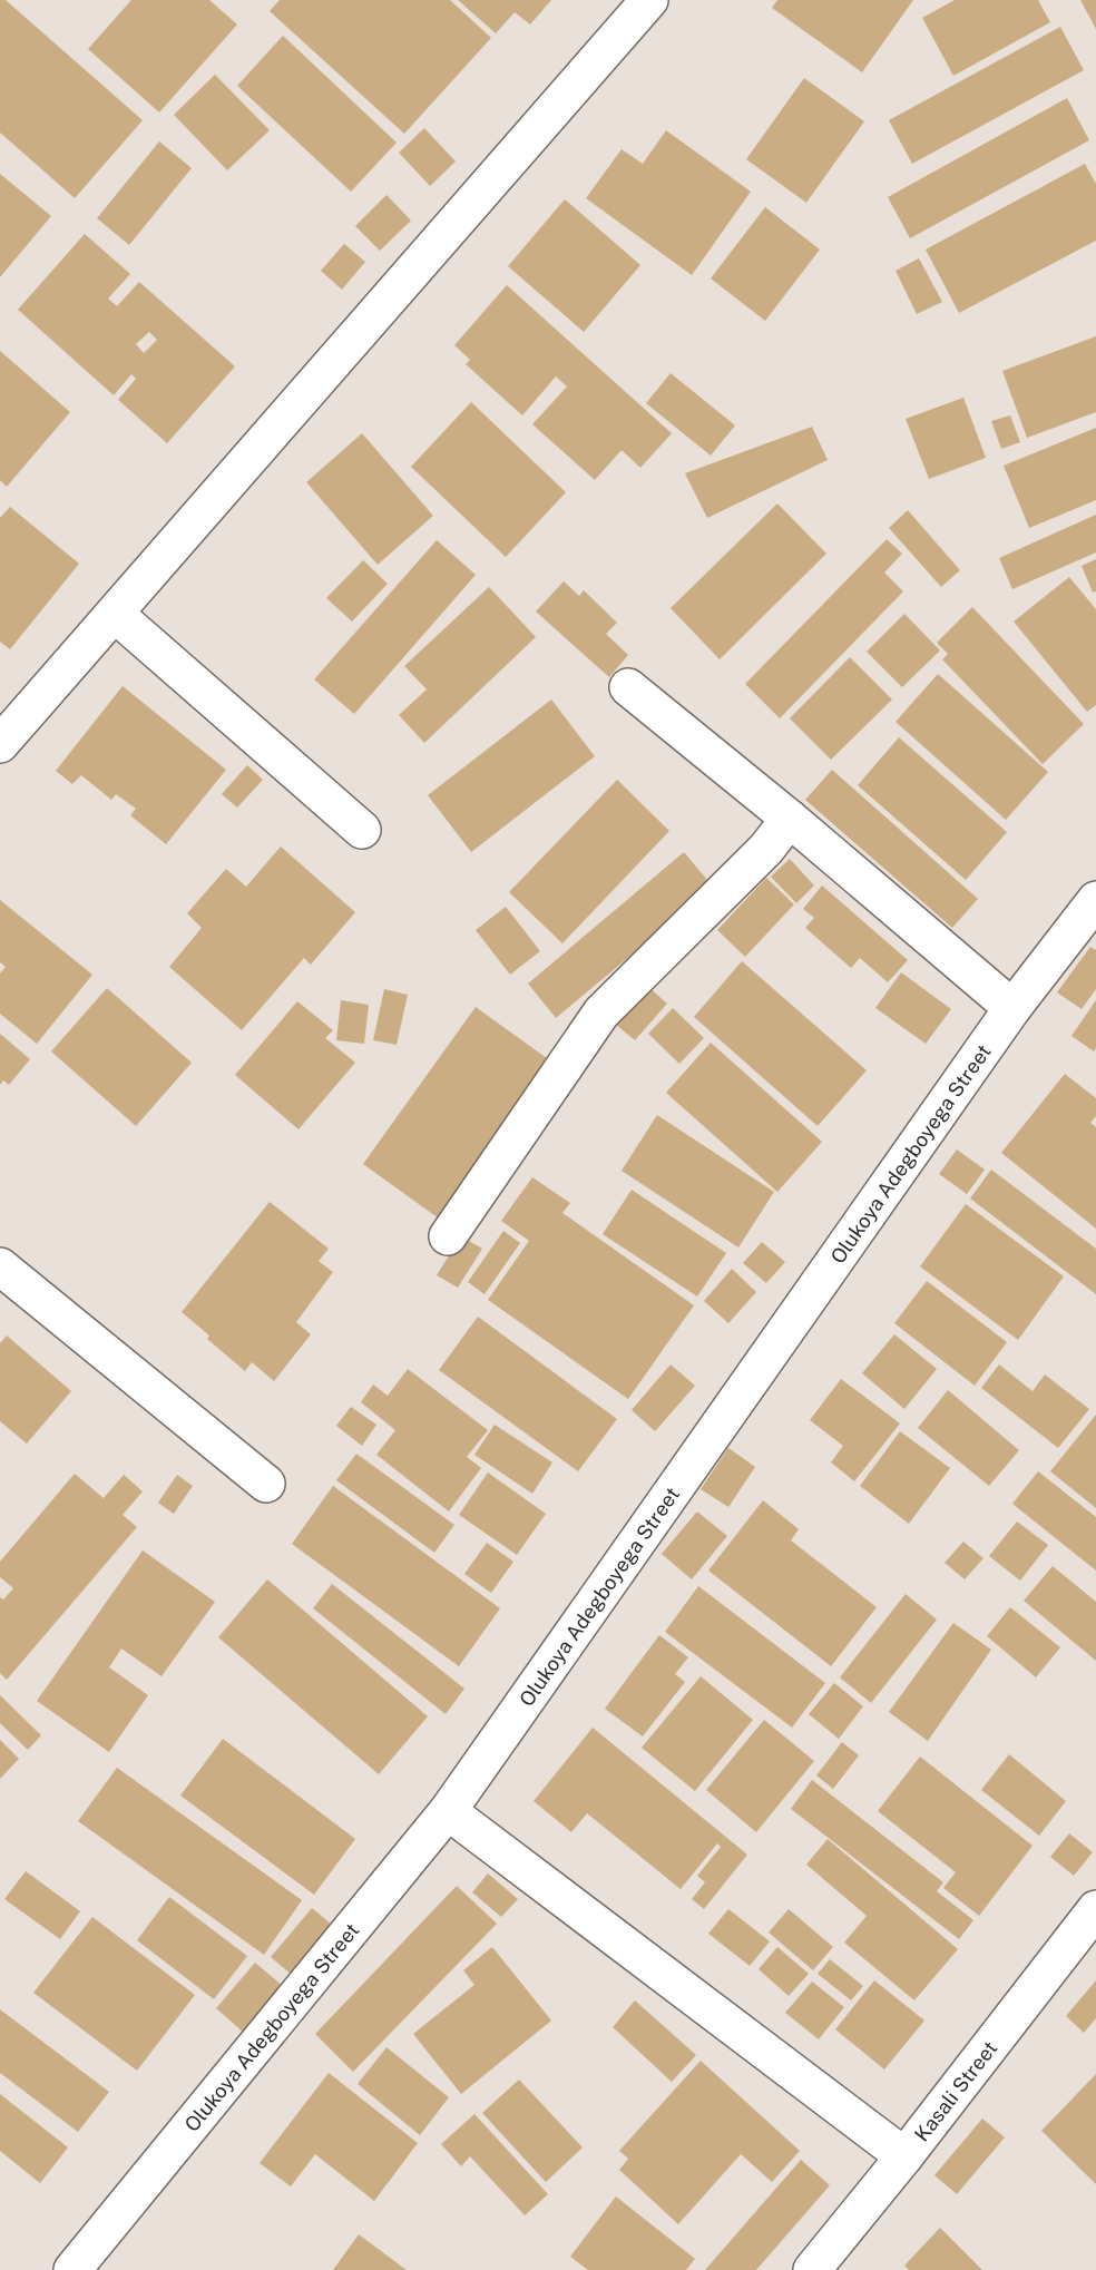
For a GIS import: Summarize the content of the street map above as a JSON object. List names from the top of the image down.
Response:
{
  "streets": {
    "street": ["Olukoya Adegboyega Street", "Kasali Street"]
  }
}
